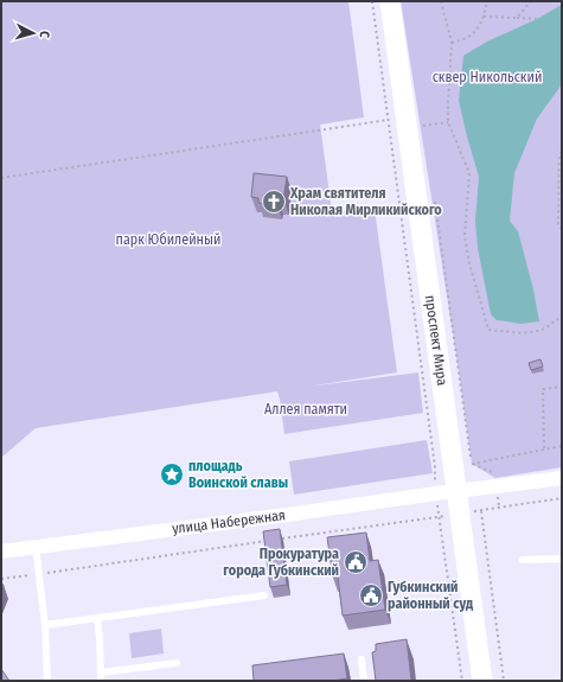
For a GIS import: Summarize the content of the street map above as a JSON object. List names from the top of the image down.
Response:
{
  "streets": {
    "main road": ["проспект Мира"],
    "street": ["улица Набережная"]
  },
  "crossings": [
    ["проспект Мира", "улица Набережная"]
  ],
  "parks": ["сквер Никольский", "парк Юбилейный", "Аллея памяти"],
  "places": {
    "church": ["Храм святителя Николая Мирликийского"],
    "place": ["площадь Воинской славы"],
    "public building": ["Прокуратура города Губкинский", "Губкинский районный суд"]
  },
  "north": "right"
}
